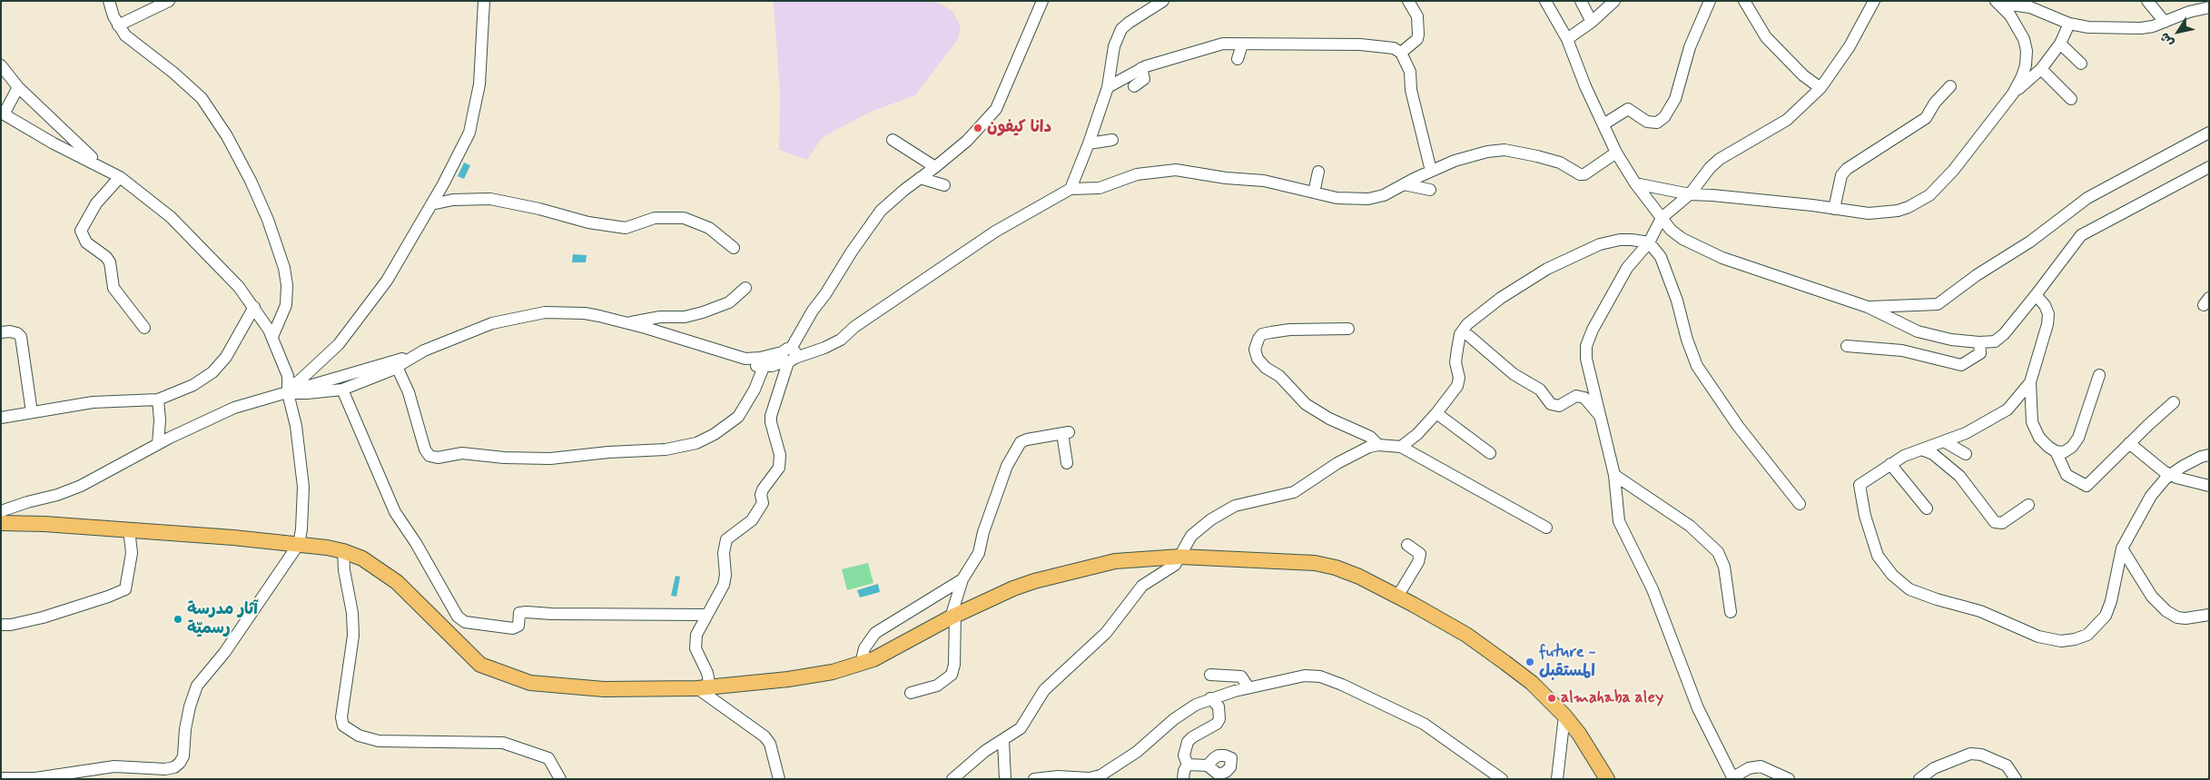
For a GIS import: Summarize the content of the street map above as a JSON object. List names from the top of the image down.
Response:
{
  "places": [
    "دانا كيفون",
    "آثار مدرسة رسميّة",
    "future - المستقبل",
    "almahaba aley"
  ],
  "north": "bottom left"
}
